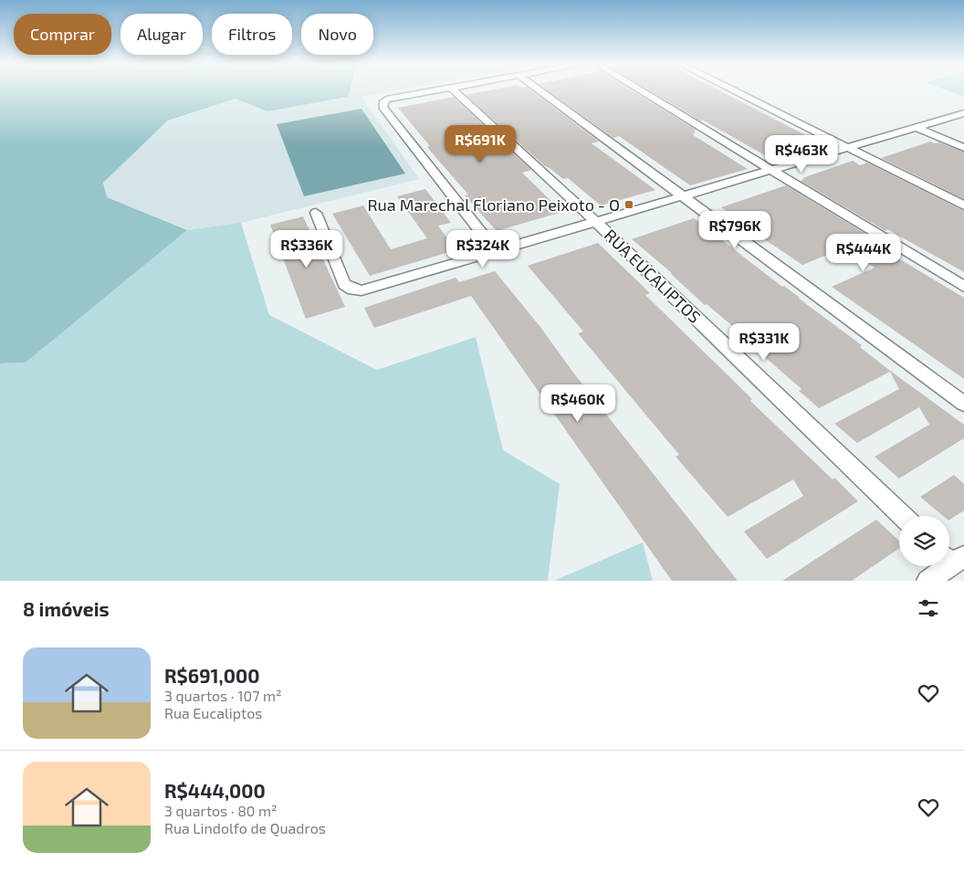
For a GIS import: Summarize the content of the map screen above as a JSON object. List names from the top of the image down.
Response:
{
  "streets": {
    "street": ["RUA EUCALIPTOS"]
  },
  "places": {
    "transit": ["Rua Marechal Floriano Peixoto - O"]
  },
  "page": {
    "chip": [
      "Comprar",
      "Alugar",
      "Filtros",
      "Novo"
    ],
    "price": [
      "R$691K",
      "R$463K",
      "R$796K",
      "R$336K",
      "R$324K",
      "R$444K",
      "R$331K",
      "R$460K"
    ],
    "heading": "8 imóveis",
    "list": [
      {
        "name": "R$691,000",
        "note": "3 quartos · 107 m² · Rua Eucaliptos"
      },
      {
        "name": "R$444,000",
        "note": "3 quartos · 80 m² · Rua Lindolfo de Quadros"
      }
    ]
  }
}
